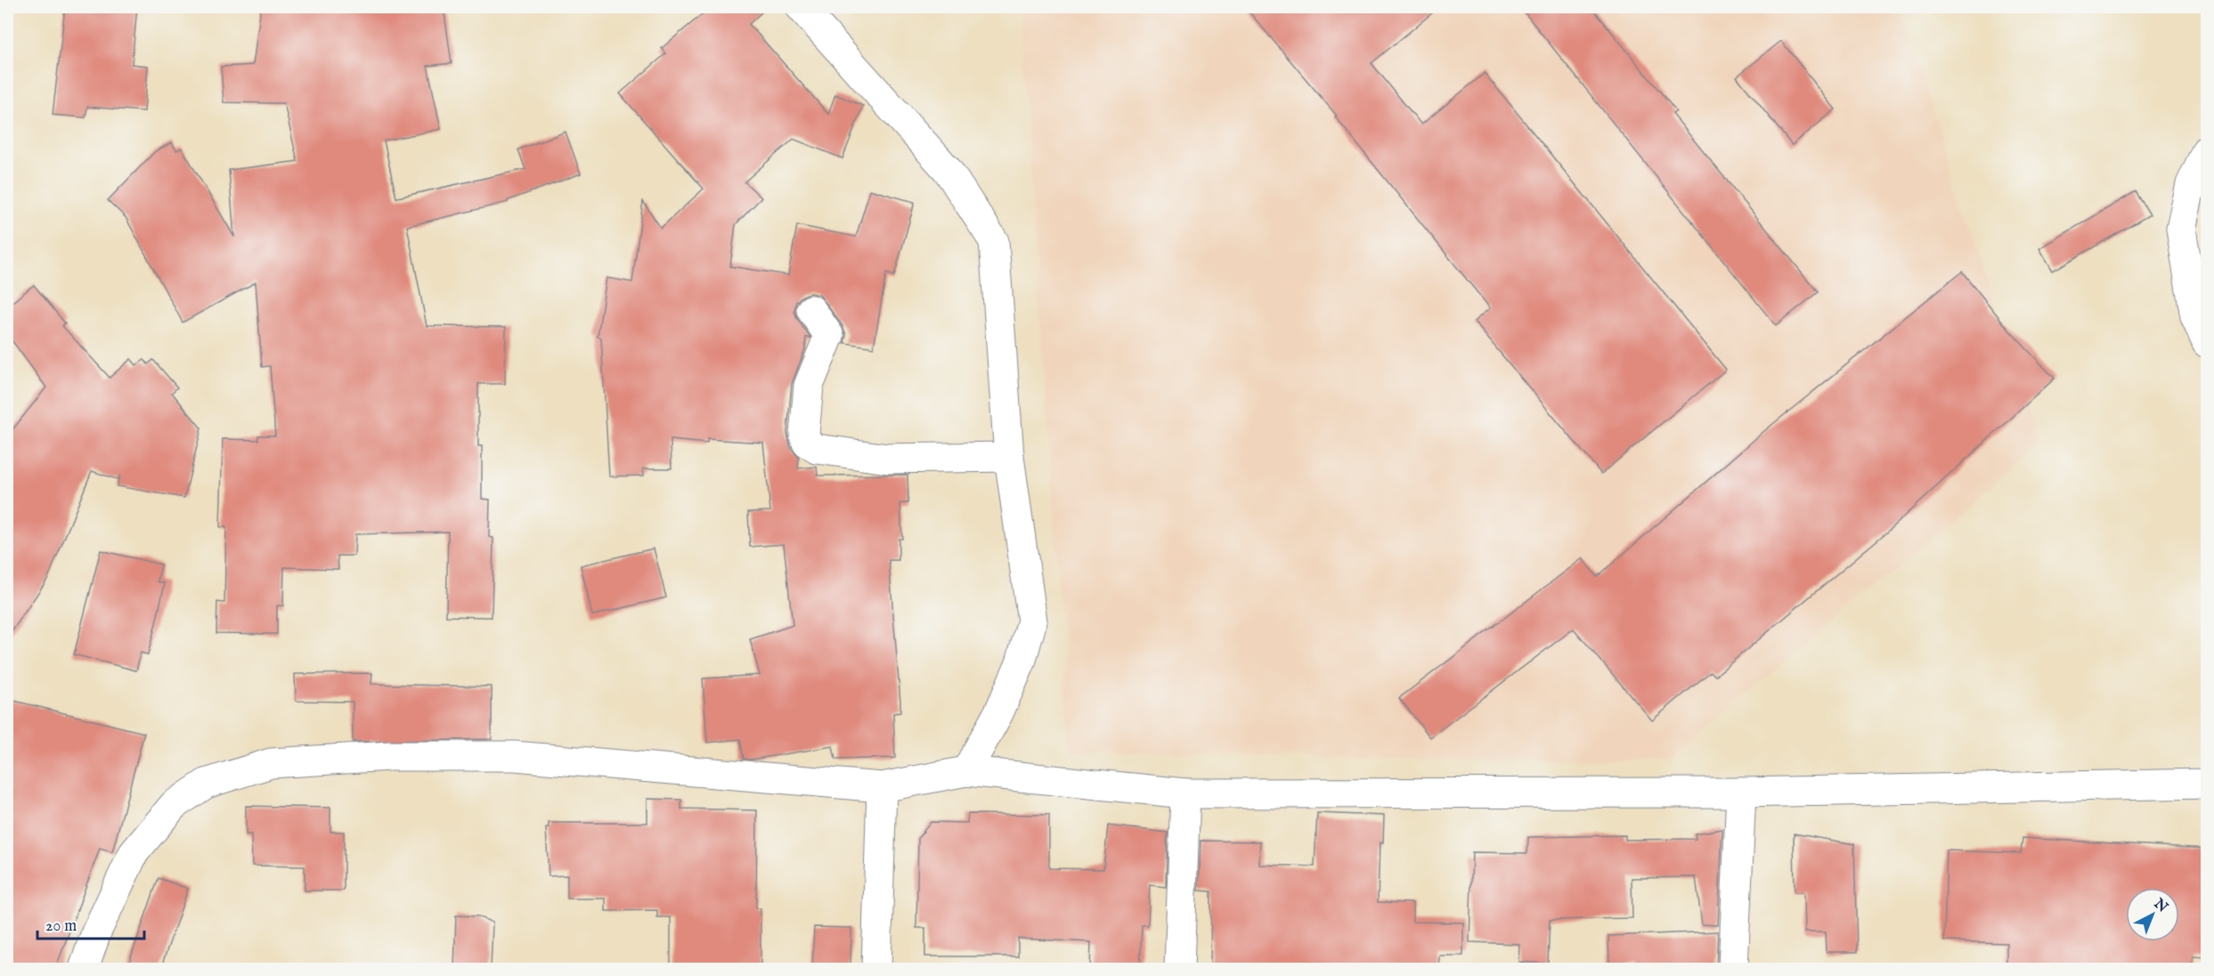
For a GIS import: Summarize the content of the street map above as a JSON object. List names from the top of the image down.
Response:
{
  "scale_bar": "20 m",
  "north": "top right"
}
